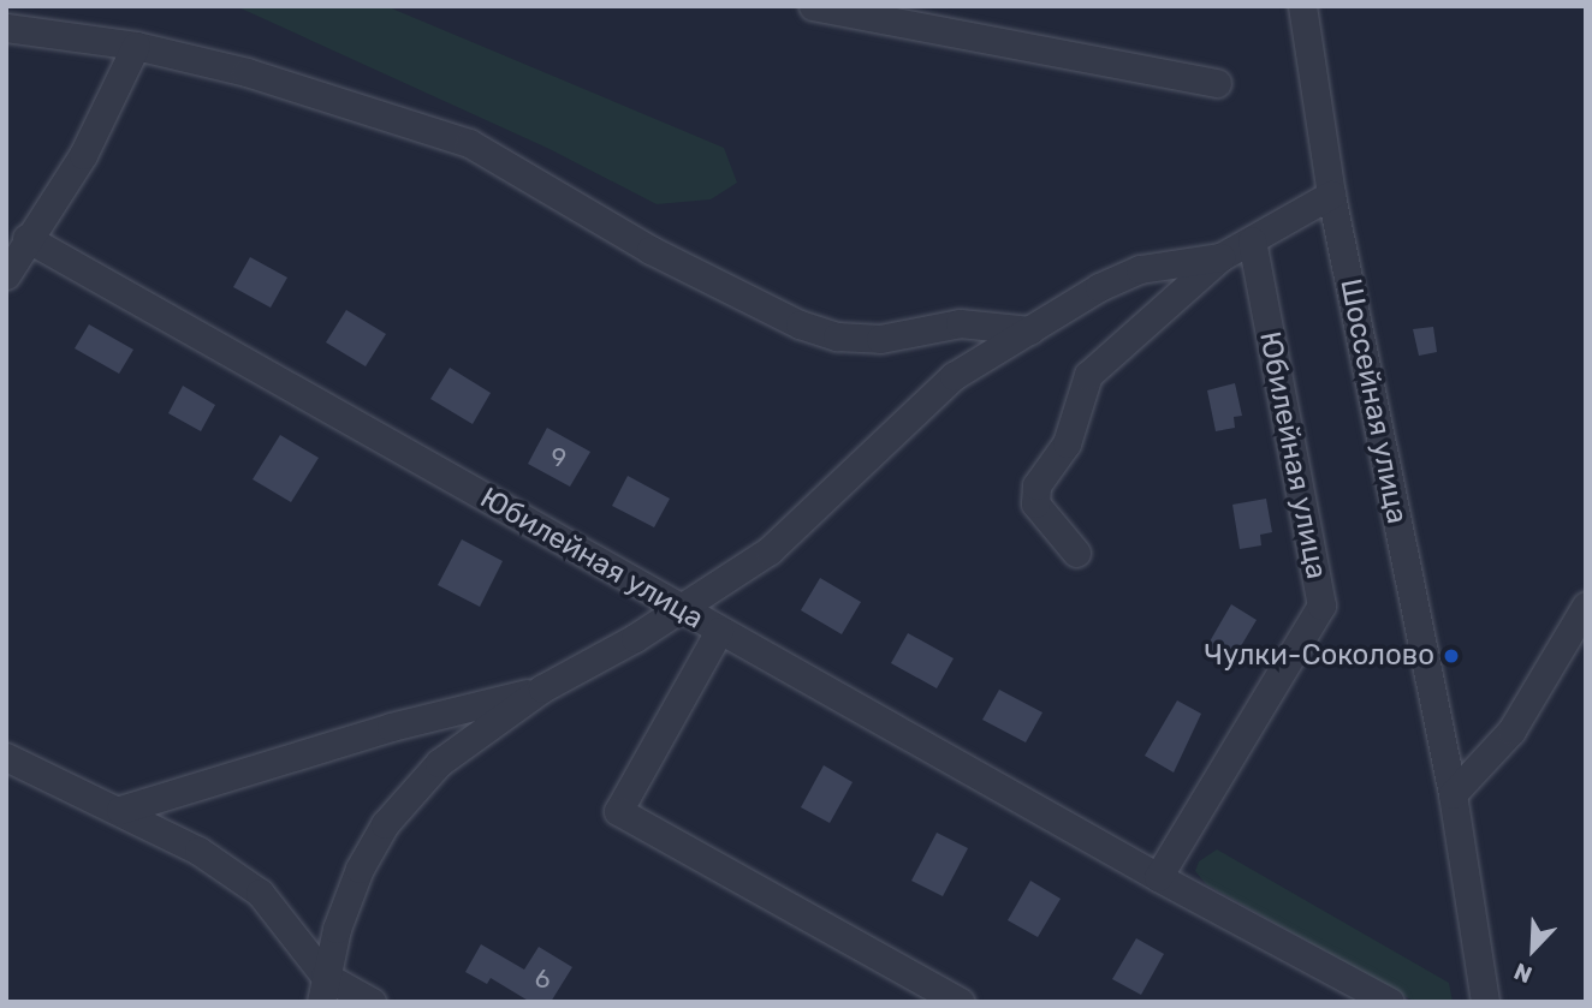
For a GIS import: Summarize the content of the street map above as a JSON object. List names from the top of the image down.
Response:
{
  "streets": {
    "street": ["Шоссейная улица", "Юбилейная улица"]
  },
  "places": ["Чулки-Соколово"],
  "house_numbers": ["9", "6"],
  "north": "bottom left"
}
